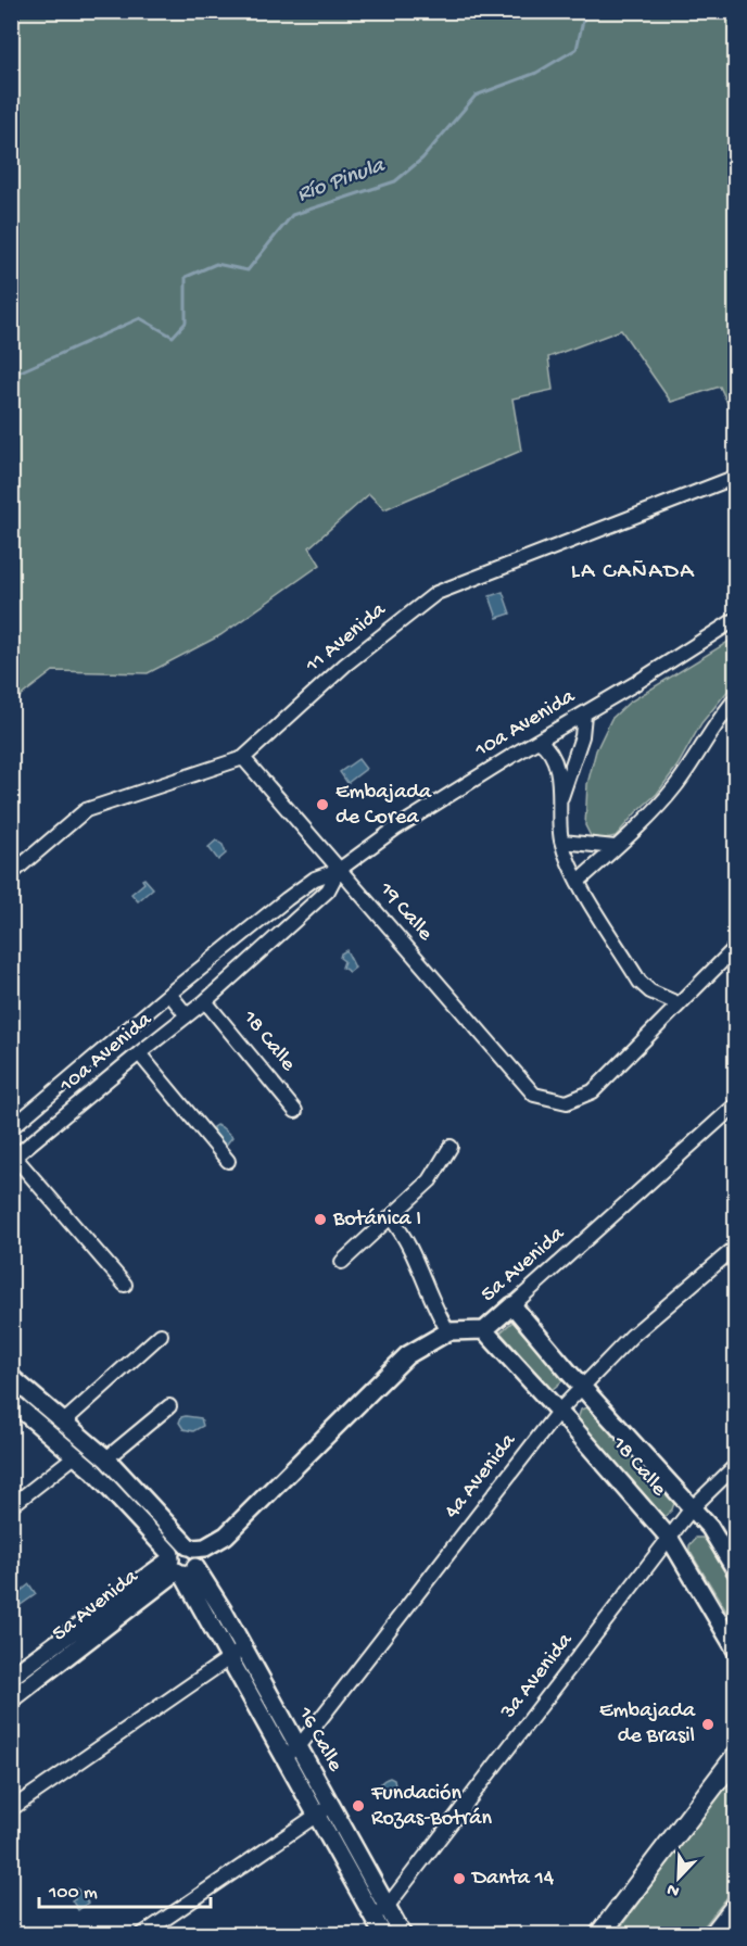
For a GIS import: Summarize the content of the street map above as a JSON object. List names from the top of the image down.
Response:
{
  "streets": {
    "street": [
      "11 Avenida",
      "10a Avenida",
      "19 Calle",
      "18 Calle",
      "5a Avenida",
      "4a Avenida",
      "3a Avenida",
      "16 Calle"
    ]
  },
  "crossings": [
    ["11 Avenida", "19 Calle"],
    ["10a Avenida", "19 Calle"],
    ["10a Avenida", "18 Calle"],
    ["18 Calle", "5a Avenida"],
    ["18 Calle", "4a Avenida"],
    ["18 Calle", "3a Avenida"],
    ["5a Avenida", "16 Calle"],
    ["4a Avenida", "16 Calle"],
    ["3a Avenida", "16 Calle"]
  ],
  "districts": ["LA CAÑADA"],
  "water": ["Río Pinula"],
  "places": [
    "Embajada de Corea",
    "Botánica I",
    "Embajada de Brasil",
    "Fundación Rozas-Botrán",
    "Danta 14"
  ],
  "scale_bar": "100 m",
  "north": "bottom left"
}
